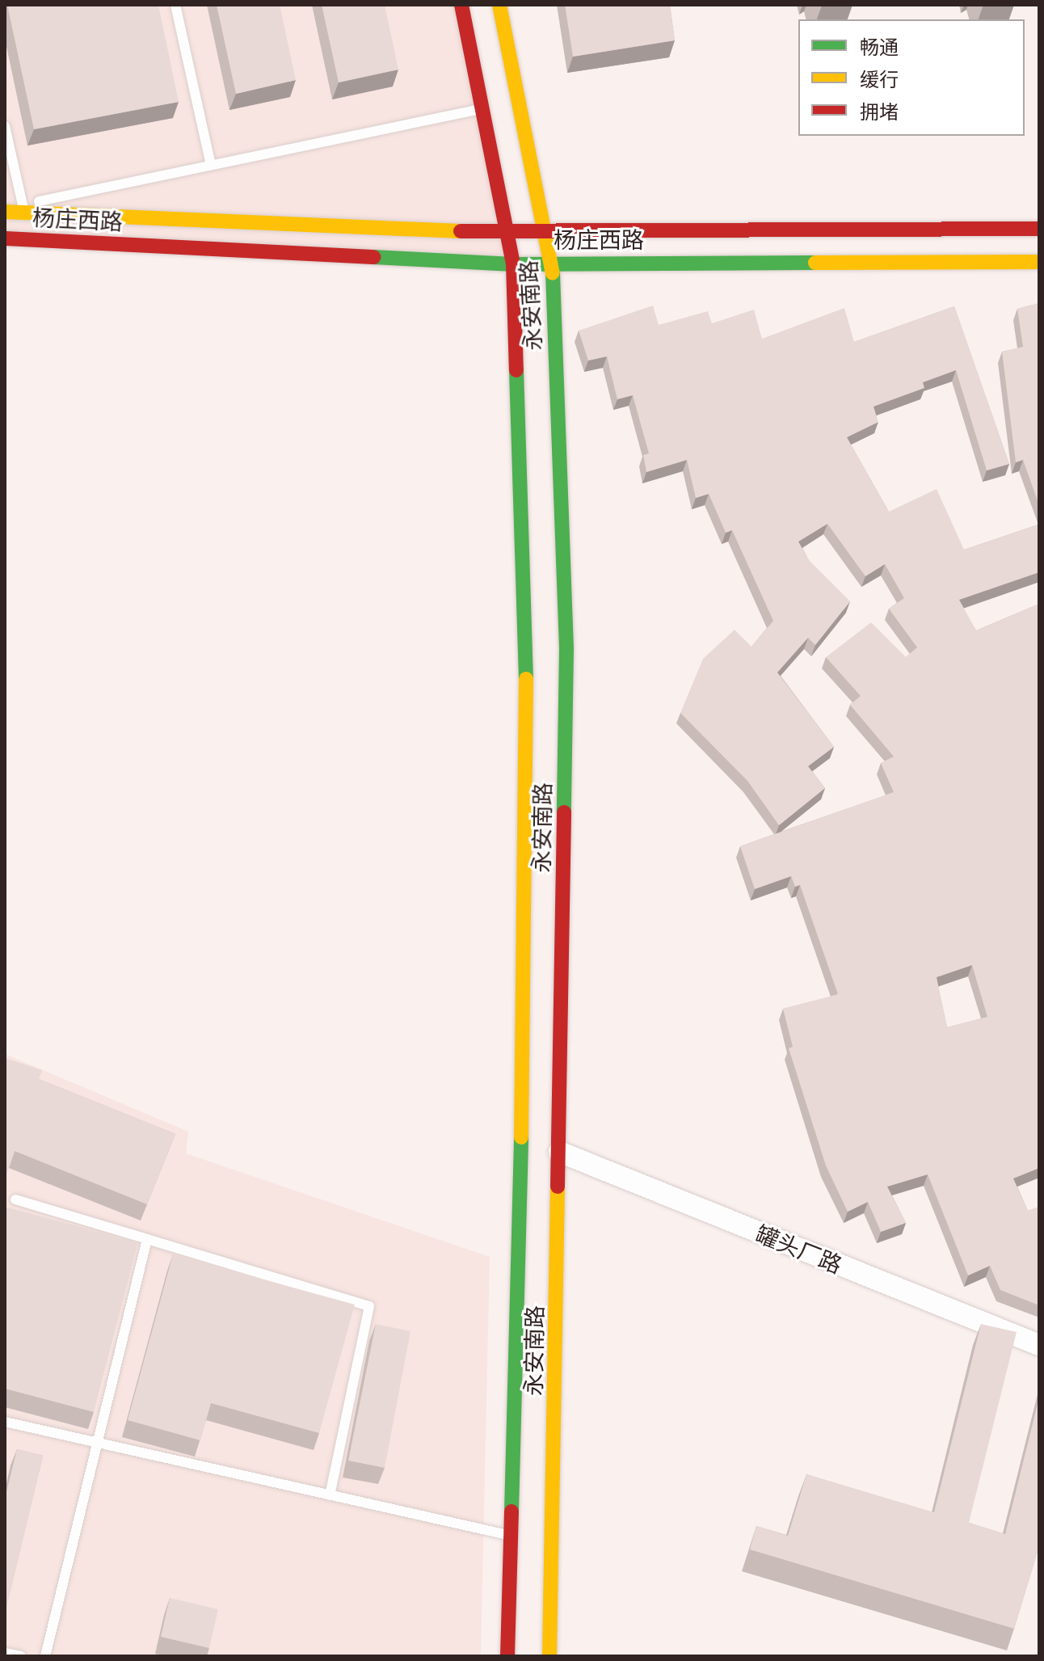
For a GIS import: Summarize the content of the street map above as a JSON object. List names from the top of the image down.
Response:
{
  "streets": {
    "main road": ["杨庄西路", "永安南路"],
    "street": ["罐头厂路"]
  },
  "crossings": [
    ["杨庄西路", "永安南路"],
    ["永安南路", "罐头厂路"]
  ],
  "legend": ["畅通", "缓行", "拥堵"]
}
